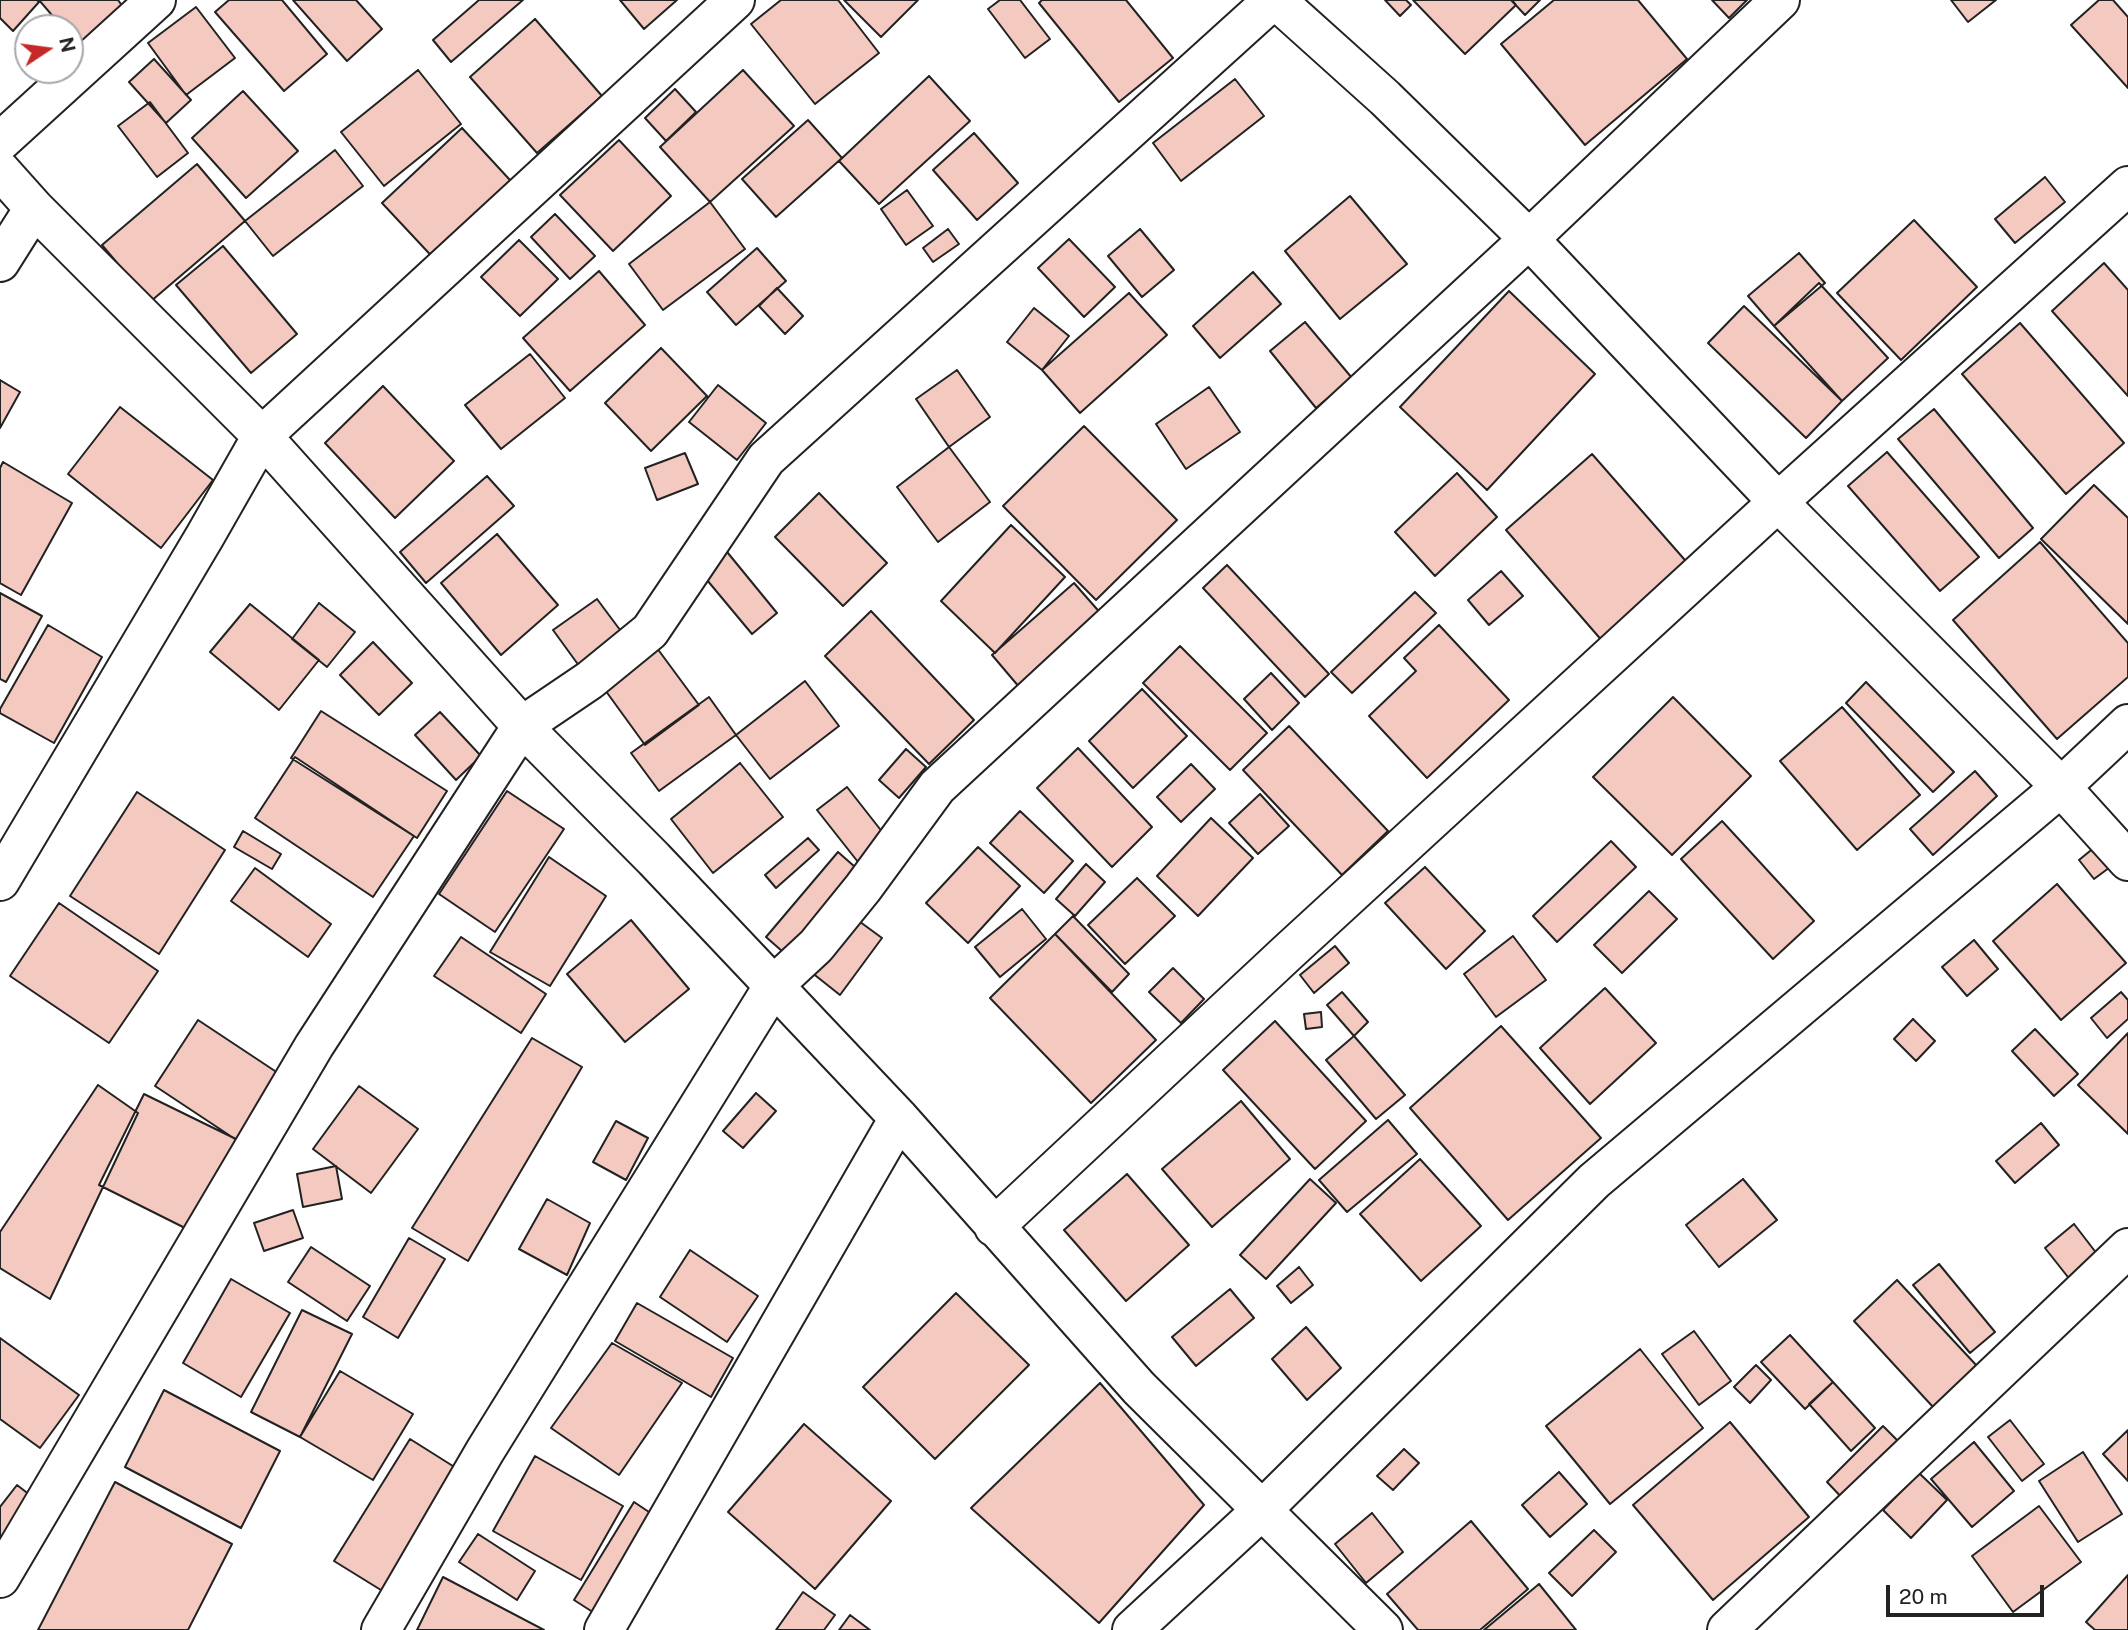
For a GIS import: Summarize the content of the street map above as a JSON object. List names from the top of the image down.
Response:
{
  "scale_bar": "20 m",
  "north": "right"
}
